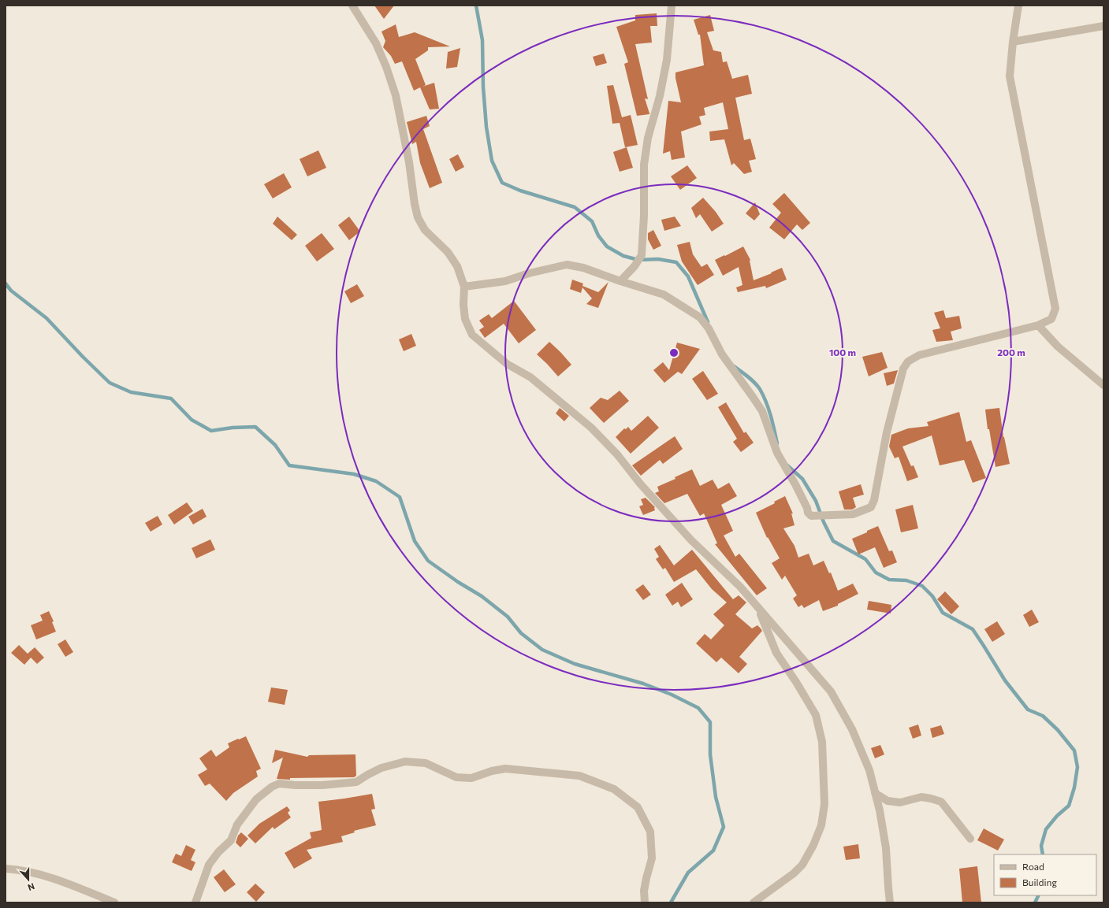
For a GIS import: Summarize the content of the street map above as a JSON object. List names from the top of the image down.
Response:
{
  "legend": ["Road", "Building"],
  "north": "bottom",
  "rings": ["100 m", "200 m"]
}
